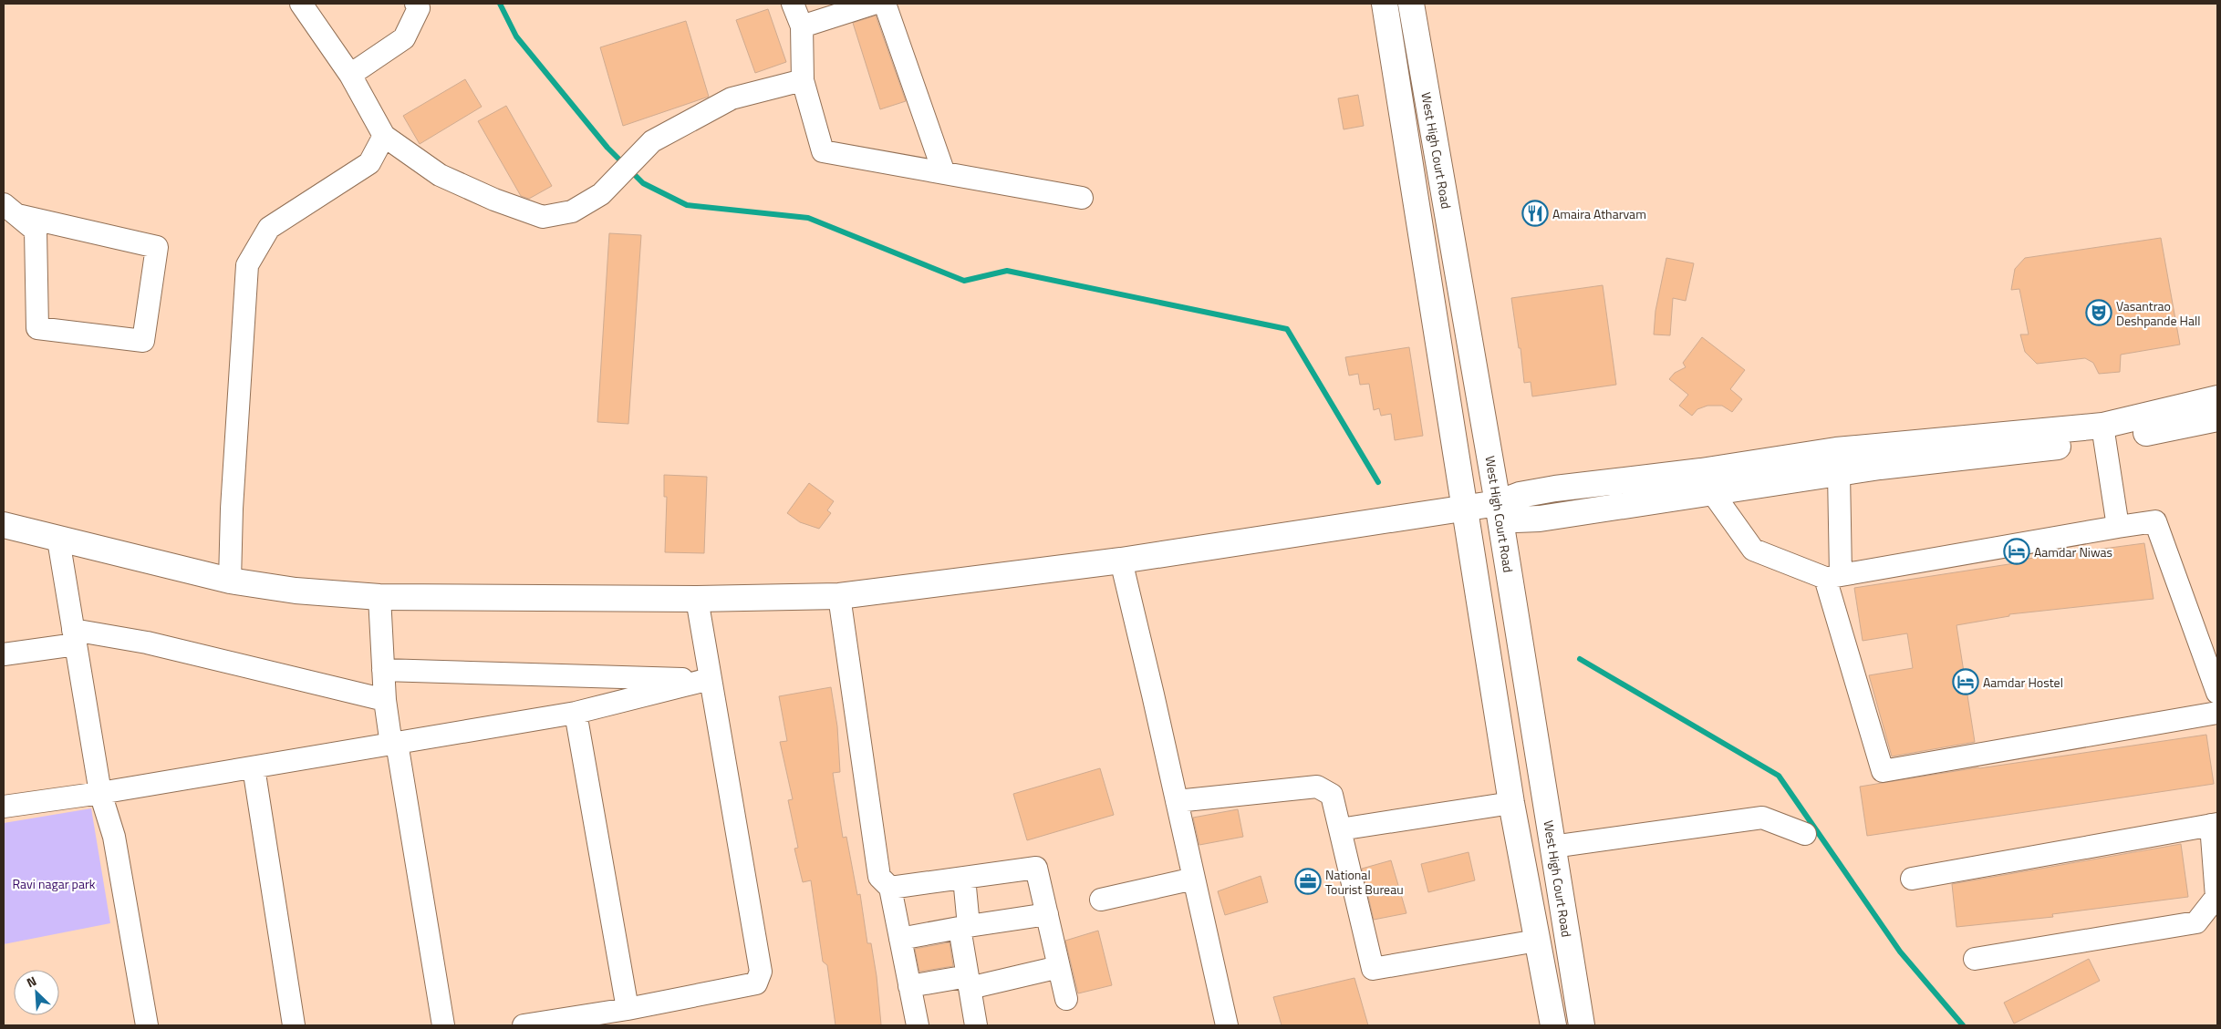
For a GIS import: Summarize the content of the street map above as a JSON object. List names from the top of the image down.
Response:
{
  "streets": {
    "main road": ["West High Court Road"]
  },
  "parks": ["Ravi nagar park"],
  "places": {
    "restaurant": ["Amaira Atharvam"],
    "theatre": ["Vasantrao Deshpande Hall"],
    "hotel": ["Aamdar Niwas", "Aamdar Hostel"],
    "office": ["National Tourist Bureau"]
  },
  "north": "top left"
}
